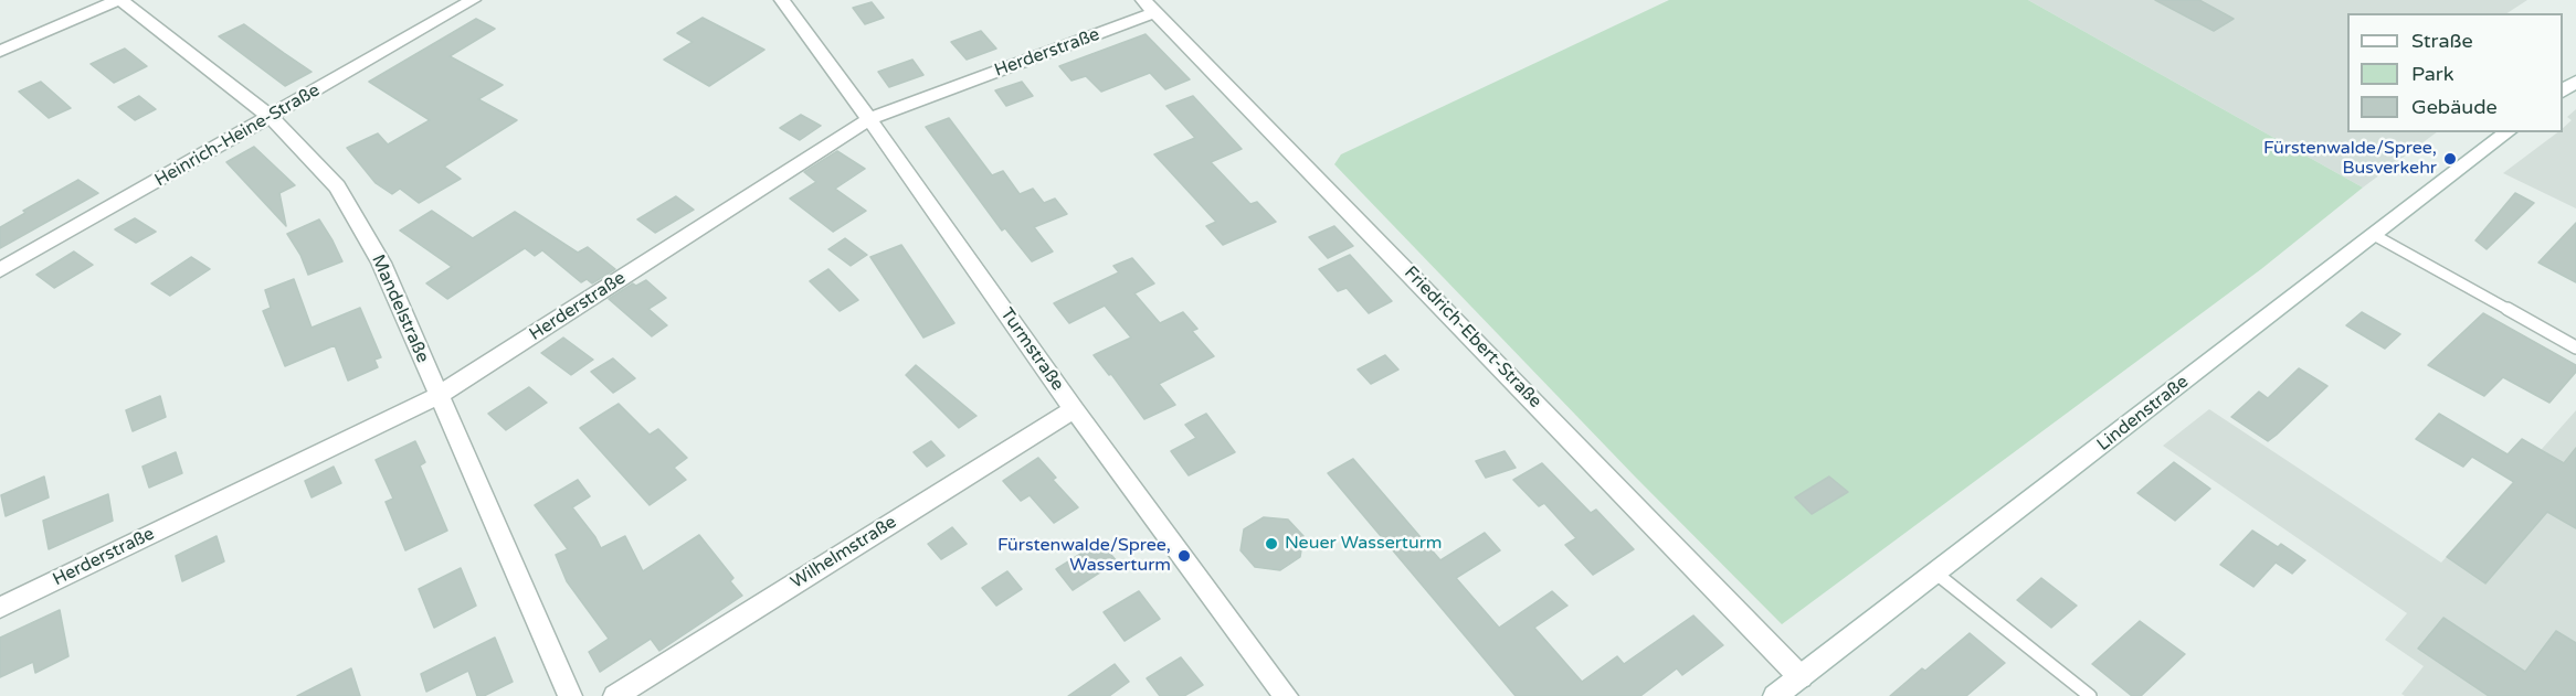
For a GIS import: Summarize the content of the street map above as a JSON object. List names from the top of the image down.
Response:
{
  "streets": {
    "street": [
      "Herderstraße",
      "Heinrich-Heine-Straße",
      "Mandelstraße",
      "Friedrich-Ebert-Straße",
      "Turmstraße",
      "Lindenstraße",
      "Wilhelmstraße"
    ]
  },
  "crossings": [
    ["Herderstraße", "Mandelstraße"],
    ["Herderstraße", "Friedrich-Ebert-Straße"],
    ["Herderstraße", "Turmstraße"],
    ["Heinrich-Heine-Straße", "Mandelstraße"],
    ["Friedrich-Ebert-Straße", "Lindenstraße"],
    ["Turmstraße", "Wilhelmstraße"]
  ],
  "places": ["Fürstenwalde/Spree, Busverkehr", "Neuer Wasserturm", "Fürstenwalde/Spree, Wasserturm"],
  "legend": ["Straße", "Park", "Gebäude"]
}
